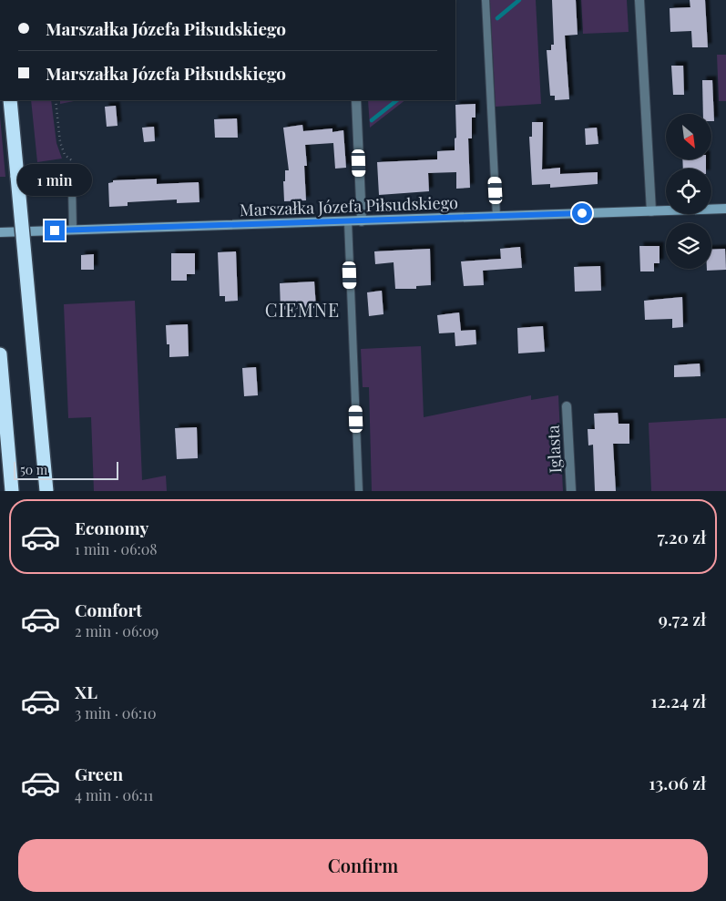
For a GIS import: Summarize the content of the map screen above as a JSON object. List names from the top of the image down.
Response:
{
  "streets": {
    "street": ["Marszałka Józefa Piłsudskiego", "Iglasta"]
  },
  "districts": ["CIEMNE"],
  "scale_bar": "50 m",
  "north": "bottom right",
  "page": {
    "banner": ["Marszałka Józefa Piłsudskiego", "Marszałka Józefa Piłsudskiego"],
    "bubble": "1 min",
    "scale": "50 m",
    "list": [
      {
        "name": "Economy",
        "note": "1 min · 06:08",
        "value": "7.20 zł"
      },
      {
        "name": "Comfort",
        "note": "2 min · 06:09",
        "value": "9.72 zł"
      },
      {
        "name": "XL",
        "note": "3 min · 06:10",
        "value": "12.24 zł"
      },
      {
        "name": "Green",
        "note": "4 min · 06:11",
        "value": "13.06 zł"
      }
    ],
    "buttons": "Confirm"
  }
}
